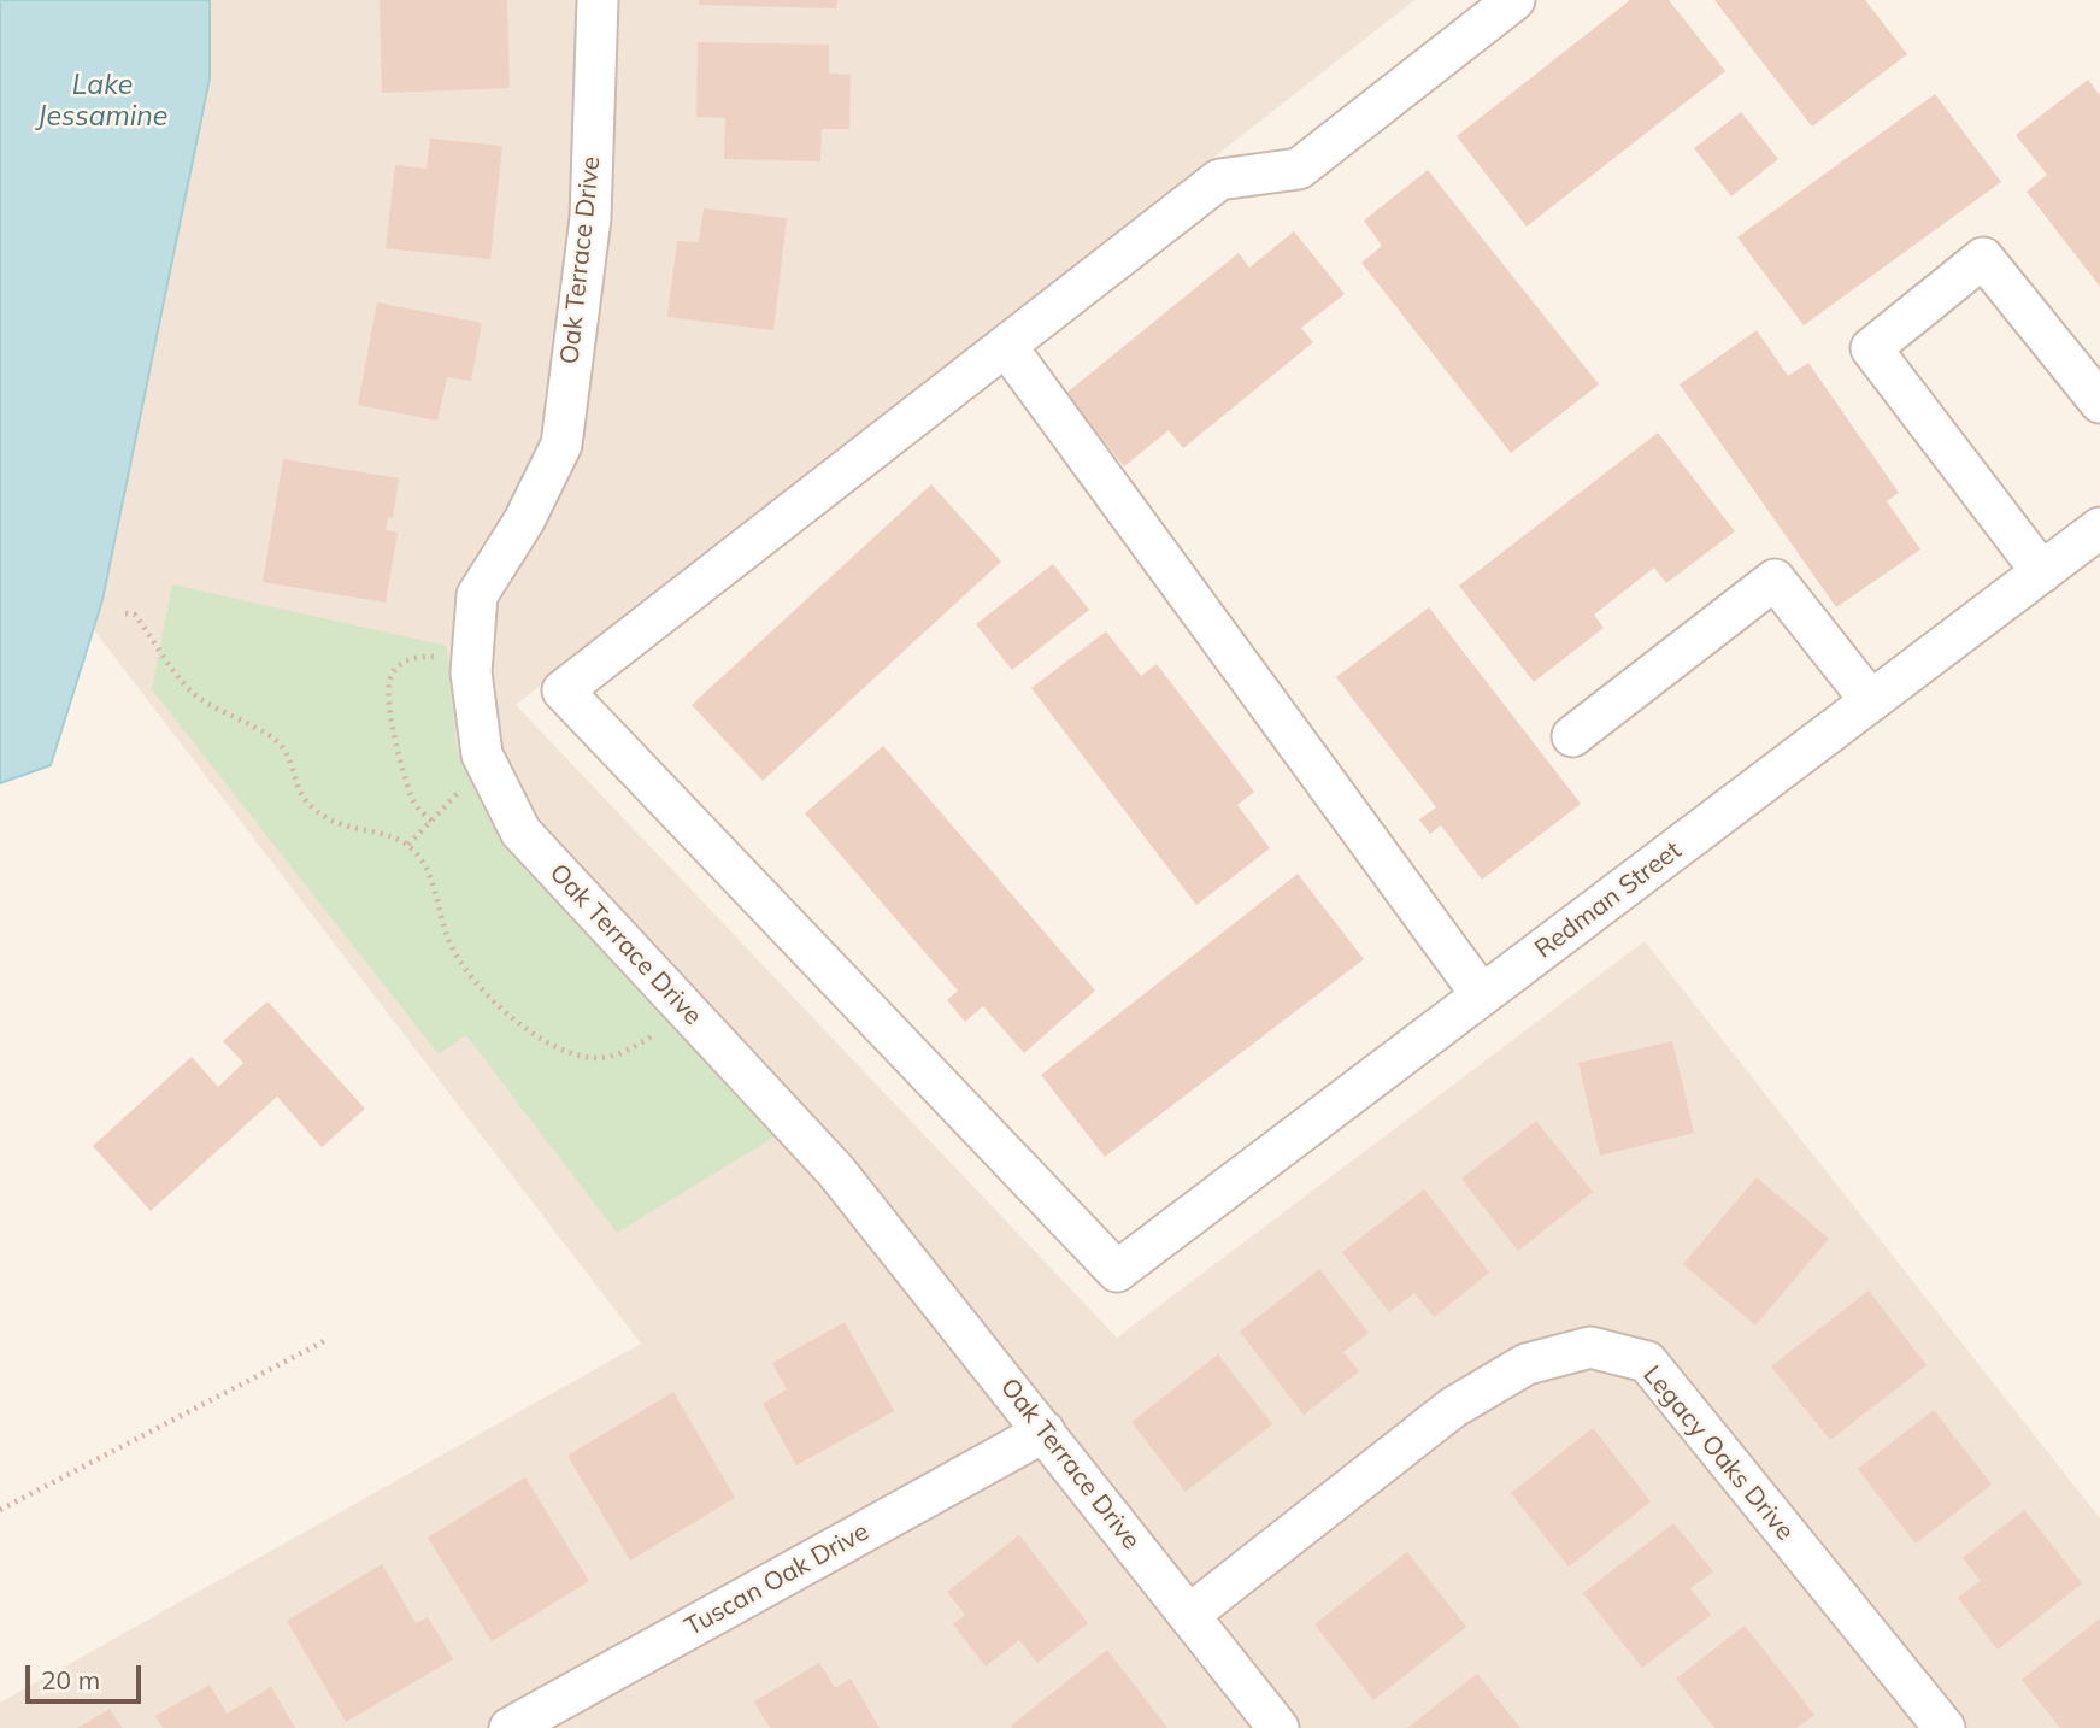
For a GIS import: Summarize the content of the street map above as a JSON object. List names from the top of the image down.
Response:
{
  "streets": {
    "street": [
      "Oak Terrace Drive",
      "Redman Street",
      "Legacy Oaks Drive",
      "Tuscan Oak Drive"
    ]
  },
  "crossings": [
    ["Oak Terrace Drive", "Legacy Oaks Drive"],
    ["Oak Terrace Drive", "Tuscan Oak Drive"]
  ],
  "water": ["Lake Jessamine"],
  "scale_bar": "20 m"
}
